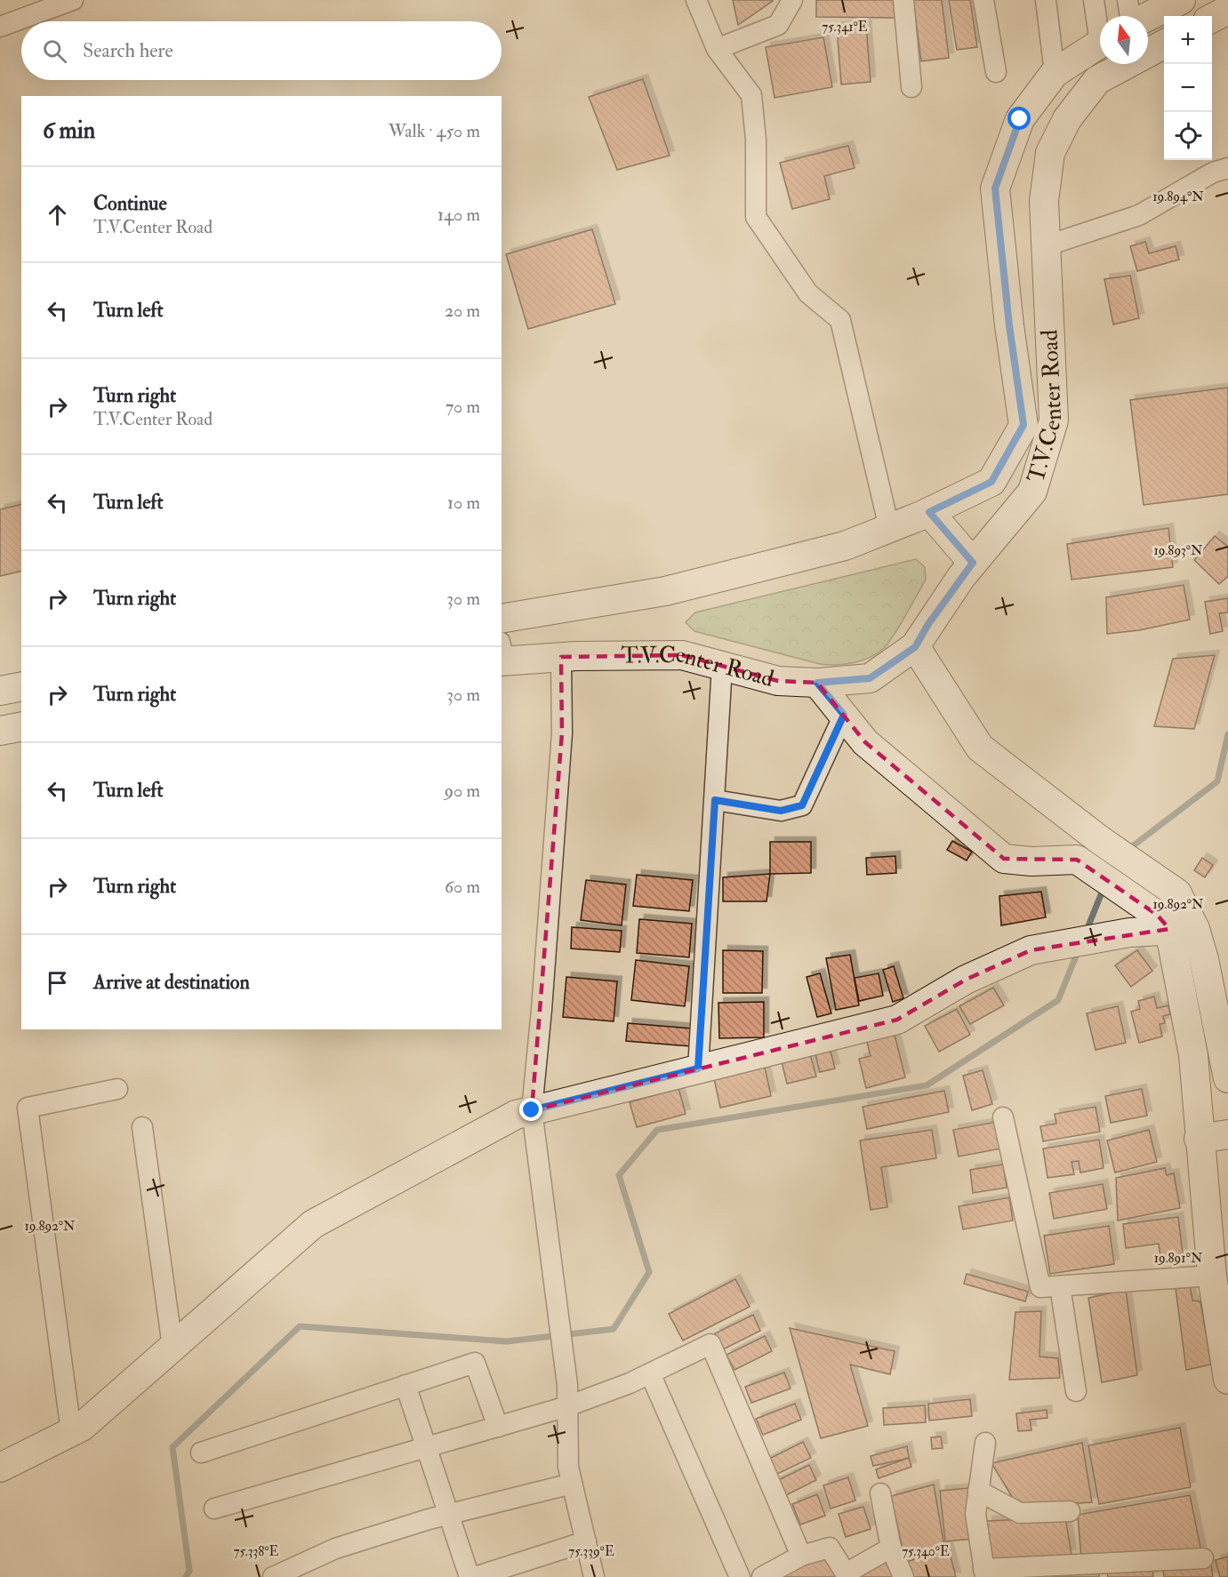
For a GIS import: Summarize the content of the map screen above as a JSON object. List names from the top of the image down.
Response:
{
  "streets": {
    "street": ["T.V.Center Road"]
  },
  "north": "top",
  "page": {
    "map_buttons": ["+", "−"],
    "search": "Search here",
    "heading": ["6 min", "Walk · 450 m"],
    "list": [
      ["Continue", "T.V.Center Road", "140 m"],
      ["Turn left", "20 m"],
      ["Turn right", "T.V.Center Road", "70 m"],
      ["Turn left", "10 m"],
      ["Turn right", "30 m"],
      ["Turn right", "30 m"],
      ["Turn left", "90 m"],
      ["Turn right", "60 m"],
      "Arrive at destination"
    ]
  },
  "coordinates": [
    "75.341°E",
    "19.894°N",
    "19.893°N",
    "19.892°N",
    "19.891°N",
    "75.338°E",
    "75.339°E",
    "75.340°E"
  ]
}
